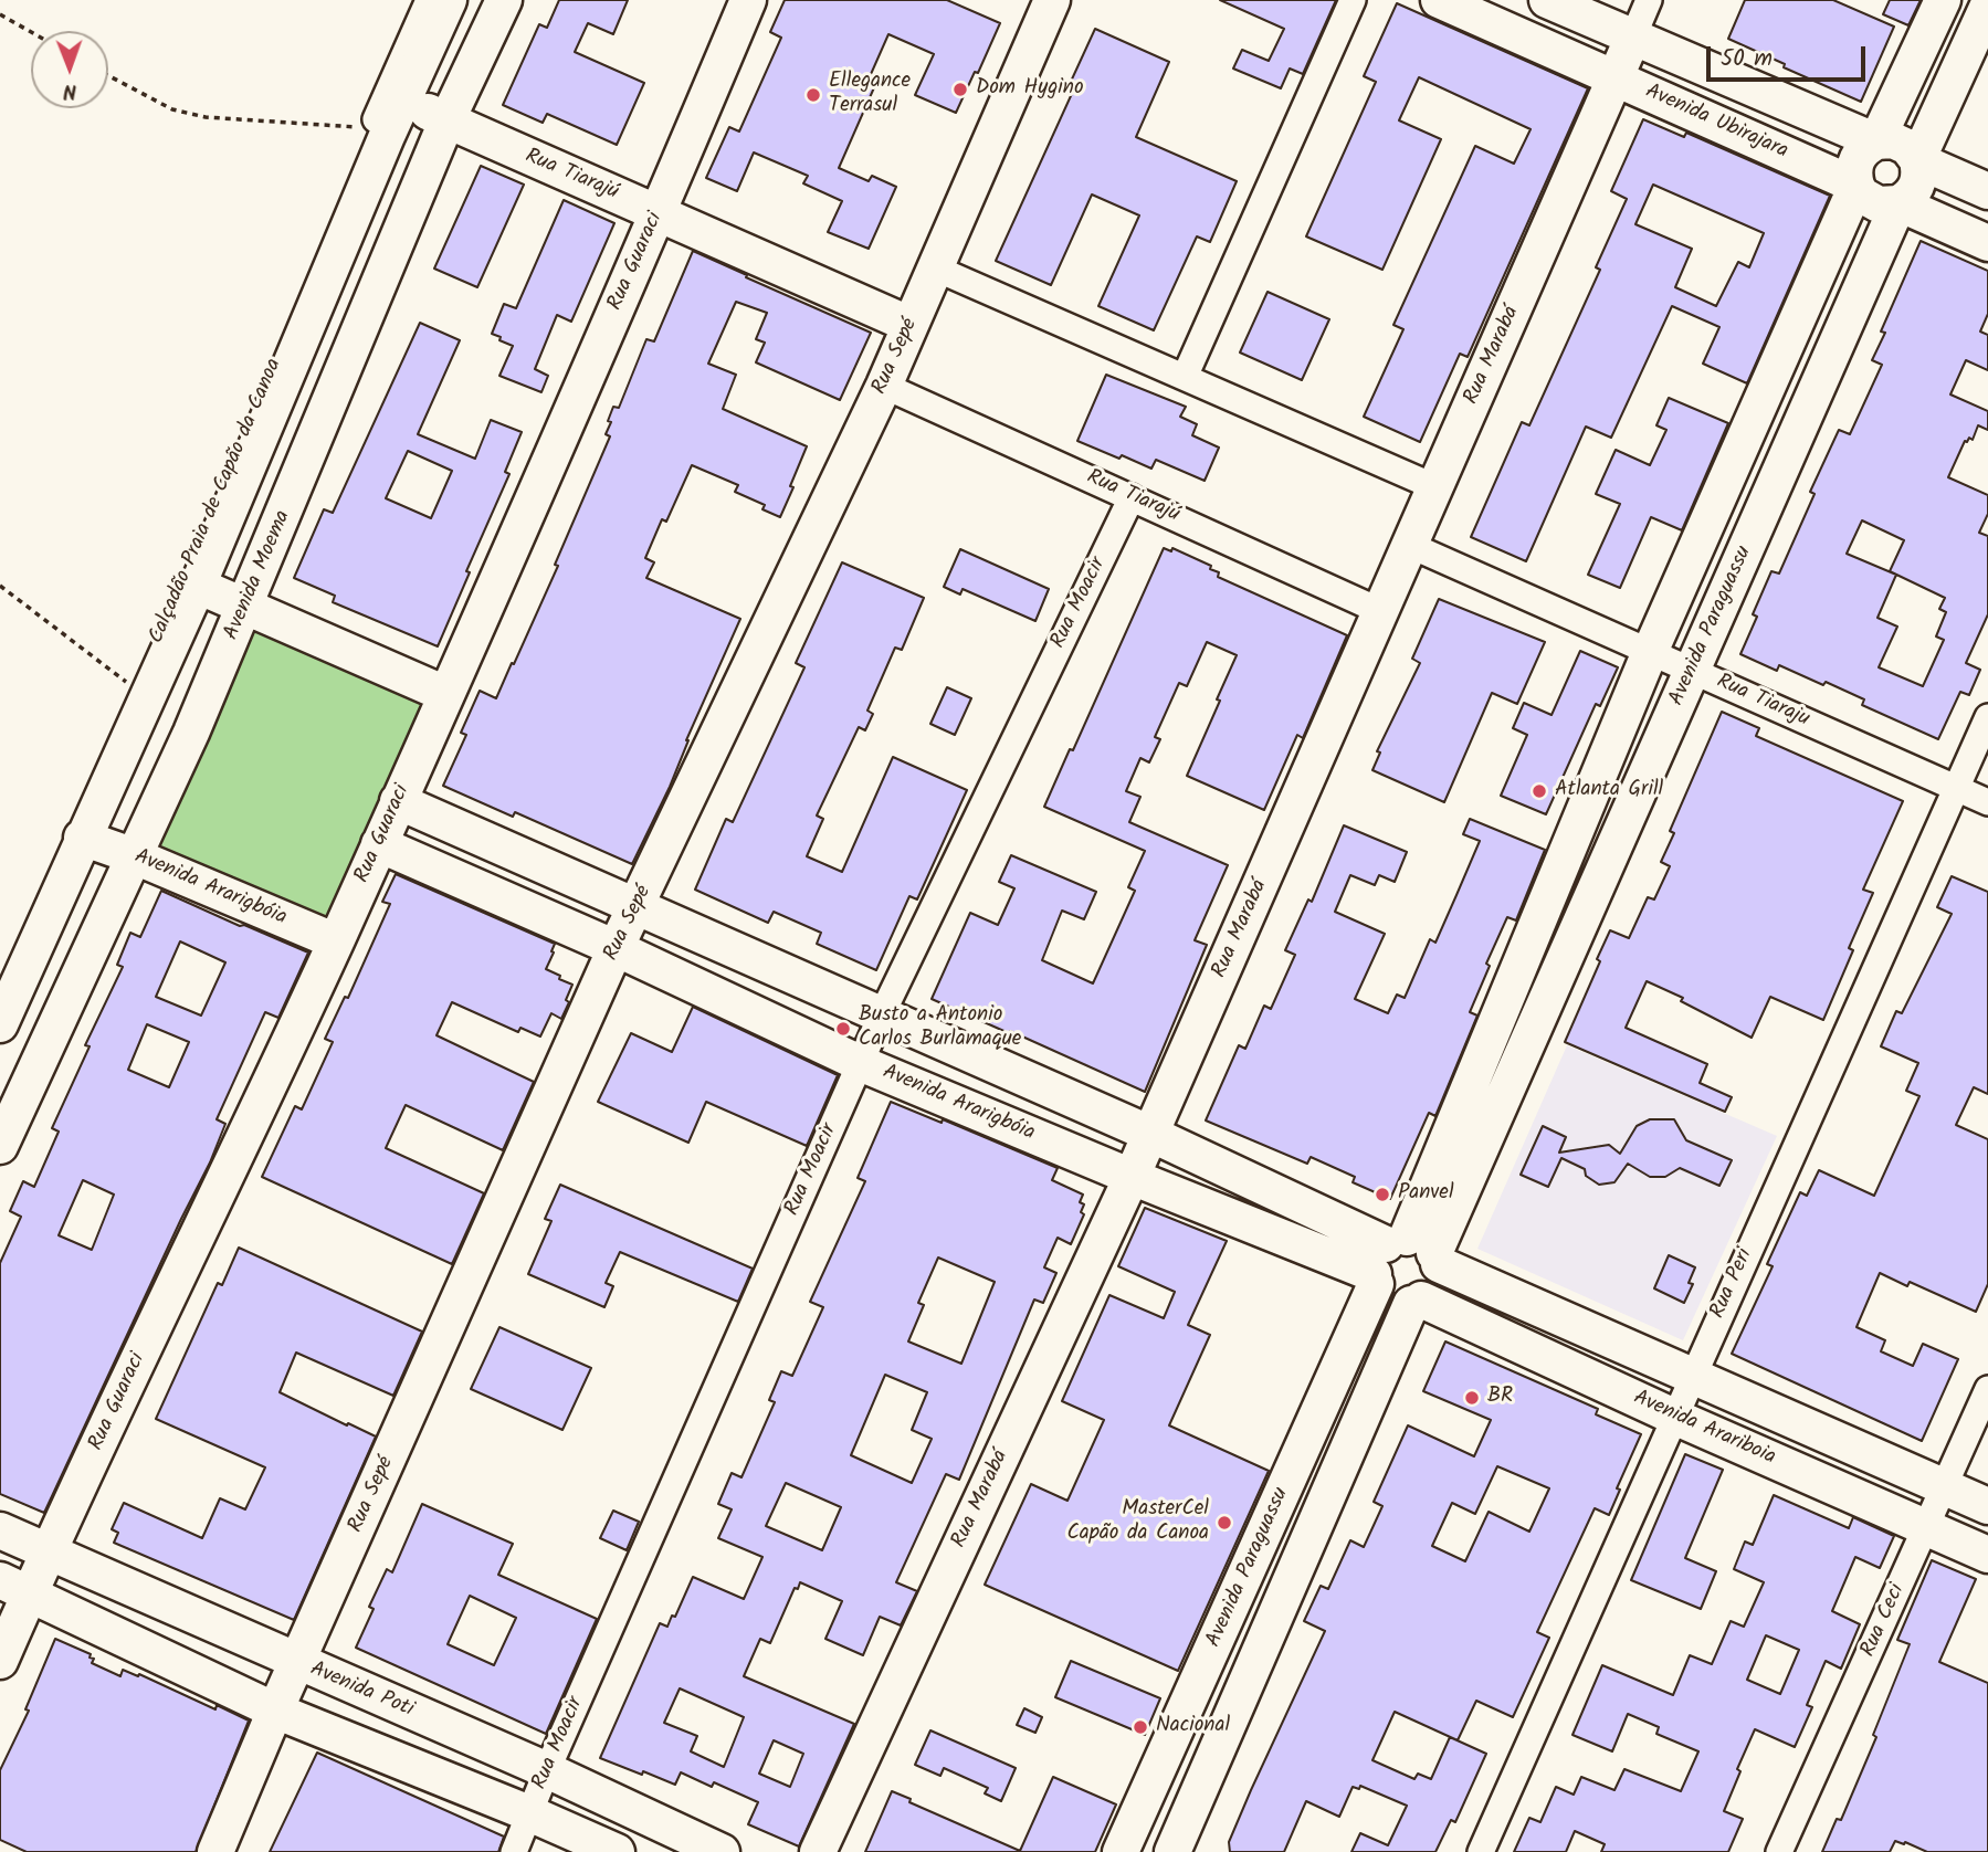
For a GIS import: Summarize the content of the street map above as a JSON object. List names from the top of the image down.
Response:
{
  "streets": {
    "main road": [
      "Avenida Ubirajara",
      "Rua Tiarajú",
      "Rua Guaraci",
      "Rua Marabá",
      "Rua Sepé",
      "Avenida Moema",
      "Avenida Paraguassu",
      "Avenida Ararigbóia",
      "Avenida Arariboia",
      "Avenida Poti"
    ],
    "street": [
      "Calçadão Praia de Capão da Canoa",
      "Rua Moacir",
      "Rua Tiaraju",
      "Rua Peri",
      "Rua Ceci"
    ]
  },
  "crossings": [
    ["Avenida Ubirajara", "Rua Marabá"],
    ["Avenida Ubirajara", "Avenida Paraguassu"],
    ["Rua Tiarajú", "Rua Guaraci"],
    ["Rua Tiarajú", "Rua Marabá"],
    ["Rua Tiarajú", "Rua Sepé"],
    ["Rua Tiarajú", "Avenida Moema"],
    ["Rua Tiarajú", "Rua Moacir"],
    ["Rua Guaraci", "Avenida Ararigbóia"],
    ["Rua Guaraci", "Avenida Poti"],
    ["Rua Marabá", "Rua Tiaraju"],
    ["Rua Marabá", "Avenida Ararigbóia"],
    ["Rua Sepé", "Avenida Ararigbóia"],
    ["Rua Sepé", "Avenida Poti"],
    ["Avenida Moema", "Avenida Ararigbóia"],
    ["Rua Moacir", "Avenida Ararigbóia"],
    ["Rua Moacir", "Avenida Poti"],
    ["Avenida Paraguassu", "Rua Tiaraju"],
    ["Avenida Paraguassu", "Avenida Ararigbóia"],
    ["Avenida Paraguassu", "Avenida Arariboia"],
    ["Rua Tiaraju", "Rua Peri"],
    ["Avenida Ararigbóia", "Avenida Arariboia"],
    ["Rua Peri", "Avenida Arariboia"],
    ["Avenida Arariboia", "Rua Ceci"]
  ],
  "places": [
    "Dom Hygino",
    "Ellegance Terrasul",
    "Atlanta Grill",
    "Busto a Antonio Carlos Burlamaque",
    "Panvel",
    "BR",
    "MasterCel Capão da Canoa",
    "Nacional"
  ],
  "scale_bar": "50 m",
  "north": "bottom"
}
